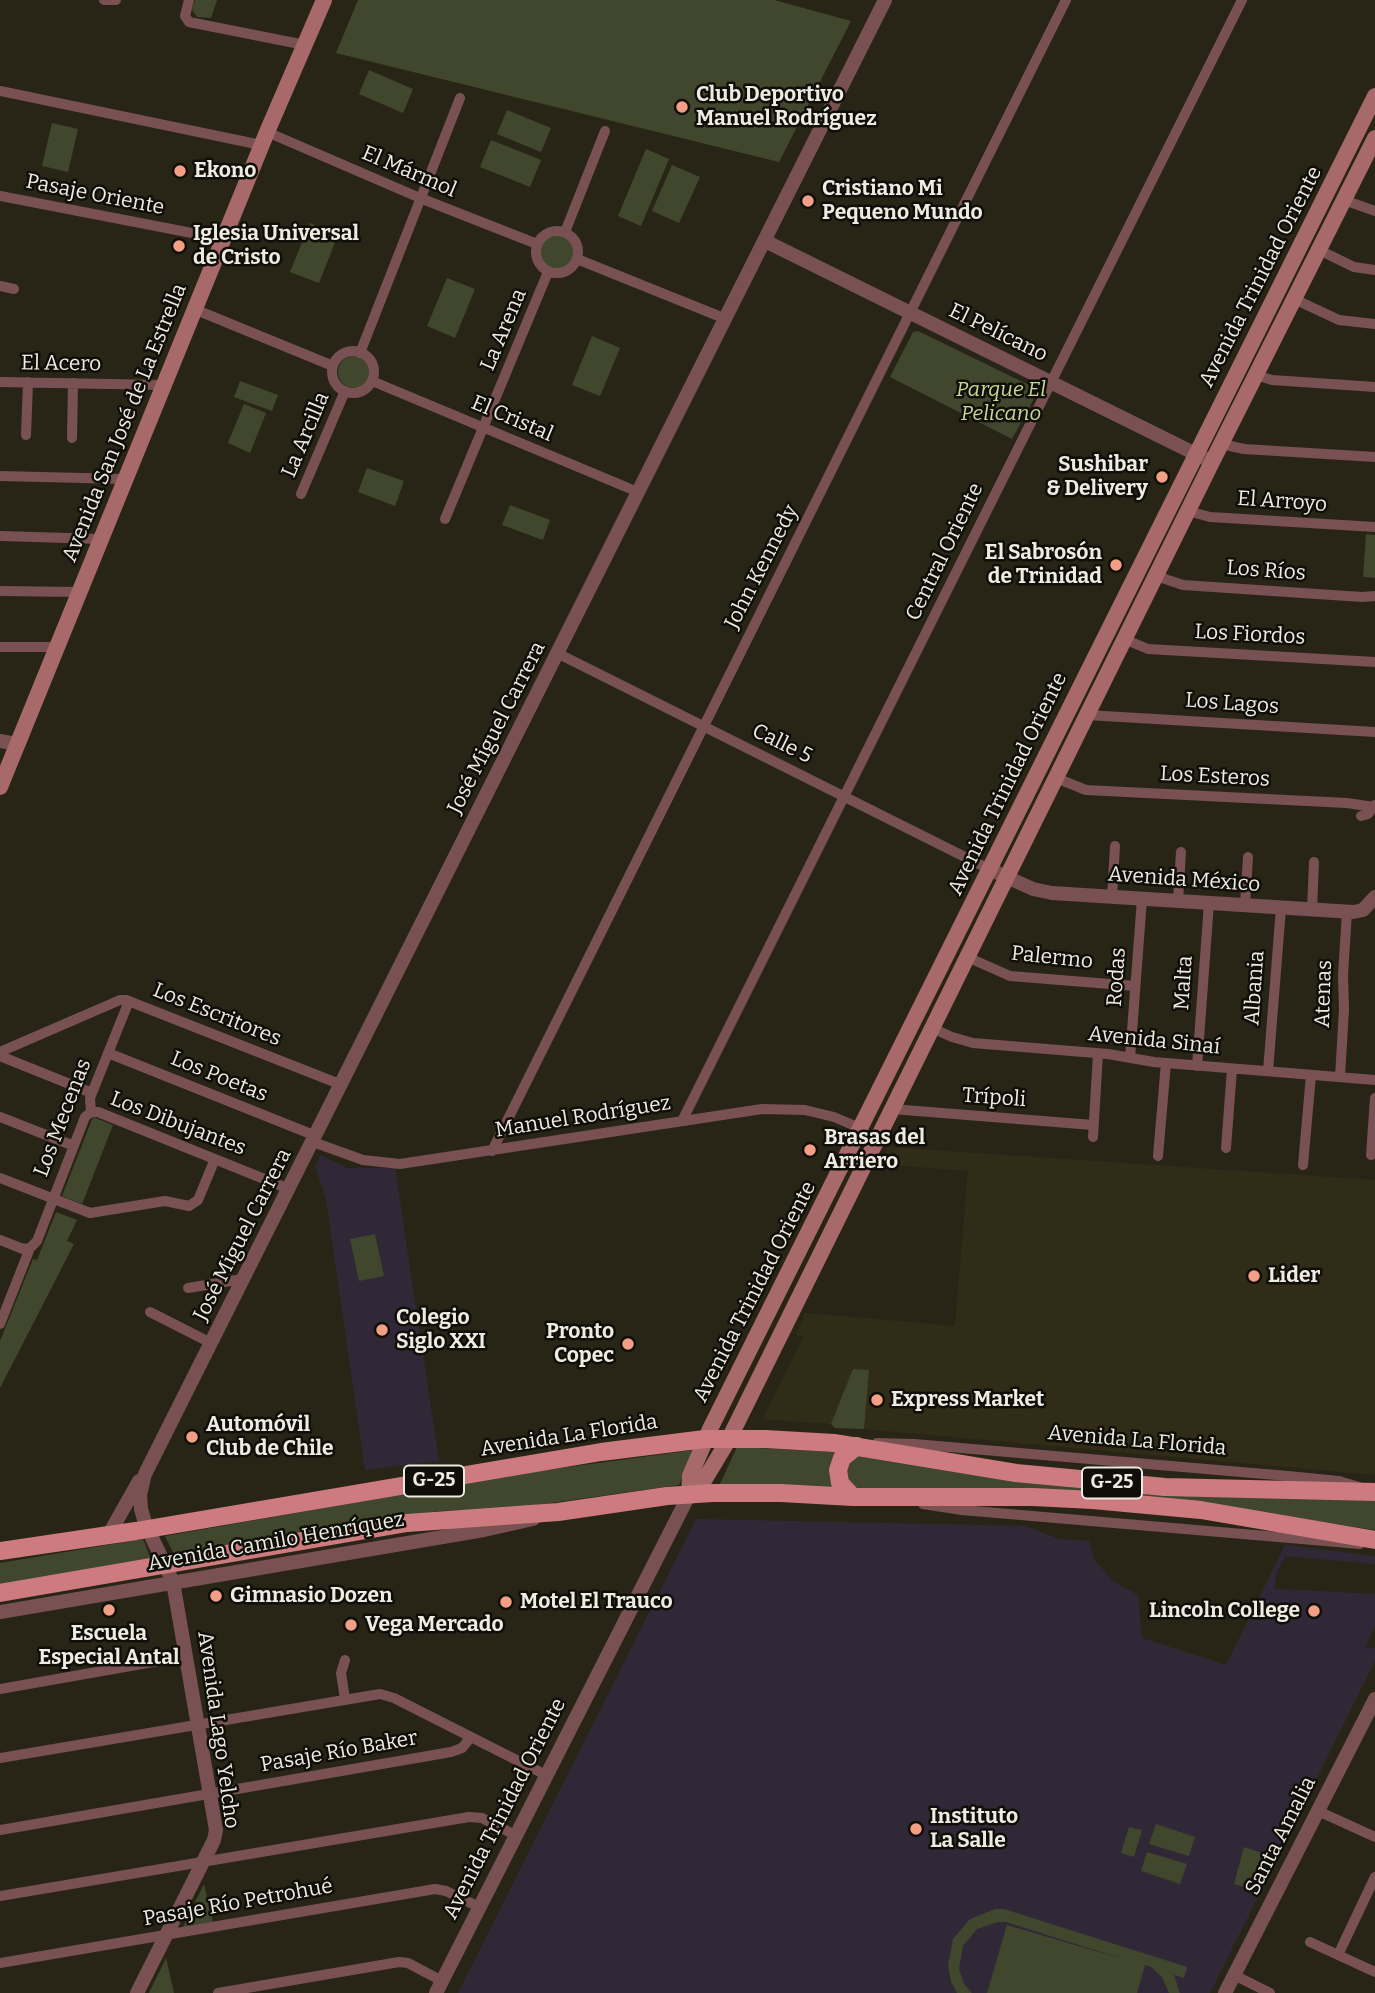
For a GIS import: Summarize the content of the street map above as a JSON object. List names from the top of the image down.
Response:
{
  "streets": {
    "main road": [
      "Avenida Trinidad Oriente",
      "Avenida San José de La Estrella",
      "Avenida La Florida",
      "G-25",
      "Avenida Camilo Henríquez"
    ],
    "street": [
      "El Mármol",
      "Pasaje Oriente",
      "La Arena",
      "El Pelícano",
      "El Acero",
      "El Cristal",
      "La Arcilla",
      "El Arroyo",
      "Central Oriente",
      "John Kennedy",
      "Los Ríos",
      "Los Fiordos",
      "Los Lagos",
      "José Miguel Carrera",
      "Calle 5",
      "Los Esteros",
      "Avenida México",
      "Palermo",
      "Rodas",
      "Malta",
      "Albania",
      "Atenas",
      "Los Escritores",
      "Avenida Sinaí",
      "Los Poetas",
      "Trípoli",
      "Manuel Rodríguez",
      "Los Mecenas",
      "Los Dibujantes",
      "Avenida Lago Yelcho",
      "Pasaje Río Baker",
      "Santa Amalia",
      "Pasaje Río Petrohué"
    ]
  },
  "crossings": [
    ["El Mármol", "La Arena"],
    ["El Mármol", "Avenida San José de La Estrella"],
    ["Pasaje Oriente", "Avenida San José de La Estrella"],
    ["Avenida Trinidad Oriente", "El Pelícano"],
    ["Avenida Trinidad Oriente", "El Arroyo"],
    ["Avenida Trinidad Oriente", "Los Ríos"],
    ["Avenida Trinidad Oriente", "Los Fiordos"],
    ["Avenida Trinidad Oriente", "Los Lagos"],
    ["Avenida Trinidad Oriente", "Calle 5"],
    ["Avenida Trinidad Oriente", "Los Esteros"],
    ["Avenida Trinidad Oriente", "Avenida México"],
    ["Avenida Trinidad Oriente", "Palermo"],
    ["Avenida Trinidad Oriente", "Avenida Sinaí"],
    ["Avenida Trinidad Oriente", "Trípoli"],
    ["Avenida Trinidad Oriente", "Manuel Rodríguez"],
    ["Avenida Trinidad Oriente", "Avenida La Florida"],
    ["Avenida Trinidad Oriente", "G-25"],
    ["Avenida Trinidad Oriente", "Avenida Camilo Henríquez"],
    ["Avenida Trinidad Oriente", "Pasaje Río Petrohué"],
    ["La Arena", "El Cristal"],
    ["El Pelícano", "Central Oriente"],
    ["El Pelícano", "John Kennedy"],
    ["El Pelícano", "José Miguel Carrera"],
    ["El Acero", "Avenida San José de La Estrella"],
    ["El Cristal", "La Arcilla"],
    ["El Cristal", "José Miguel Carrera"],
    ["Central Oriente", "Calle 5"],
    ["Central Oriente", "Manuel Rodríguez"],
    ["John Kennedy", "Calle 5"],
    ["John Kennedy", "Manuel Rodríguez"],
    ["José Miguel Carrera", "Calle 5"],
    ["José Miguel Carrera", "Los Escritores"],
    ["José Miguel Carrera", "Los Poetas"],
    ["José Miguel Carrera", "Manuel Rodríguez"],
    ["José Miguel Carrera", "Los Dibujantes"],
    ["José Miguel Carrera", "Avenida La Florida"],
    ["José Miguel Carrera", "Avenida Camilo Henríquez"],
    ["José Miguel Carrera", "Avenida Lago Yelcho"],
    ["Calle 5", "Avenida México"],
    ["Avenida México", "Rodas"],
    ["Avenida México", "Malta"],
    ["Avenida México", "Albania"],
    ["Avenida México", "Atenas"],
    ["Palermo", "Rodas"],
    ["Rodas", "Avenida Sinaí"],
    ["Malta", "Avenida Sinaí"],
    ["Albania", "Avenida Sinaí"],
    ["Atenas", "Avenida Sinaí"],
    ["Los Escritores", "Los Mecenas"],
    ["Los Poetas", "Manuel Rodríguez"],
    ["Los Poetas", "Los Mecenas"],
    ["Los Mecenas", "Los Dibujantes"],
    ["G-25", "Avenida Camilo Henríquez"],
    ["Avenida Camilo Henríquez", "Avenida Lago Yelcho"],
    ["Avenida Lago Yelcho", "Pasaje Río Baker"],
    ["Avenida Lago Yelcho", "Pasaje Río Petrohué"]
  ],
  "parks": ["Parque El Pelicano"],
  "places": [
    "Club Deportivo Manuel Rodríguez",
    "Ekono",
    "Cristiano Mi Pequeno Mundo",
    "Iglesia Universal de Cristo",
    "Sushibar & Delivery",
    "El Sabrosón de Trinidad",
    "Brasas del Arriero",
    "Lider",
    "Colegio Siglo XXI",
    "Pronto Copec",
    "Express Market",
    "Automóvil Club de Chile",
    "Gimnasio Dozen",
    "Motel El Trauco",
    "Escuela Especial Antal",
    "Lincoln College",
    "Vega Mercado",
    "Instituto La Salle"
  ]
}
